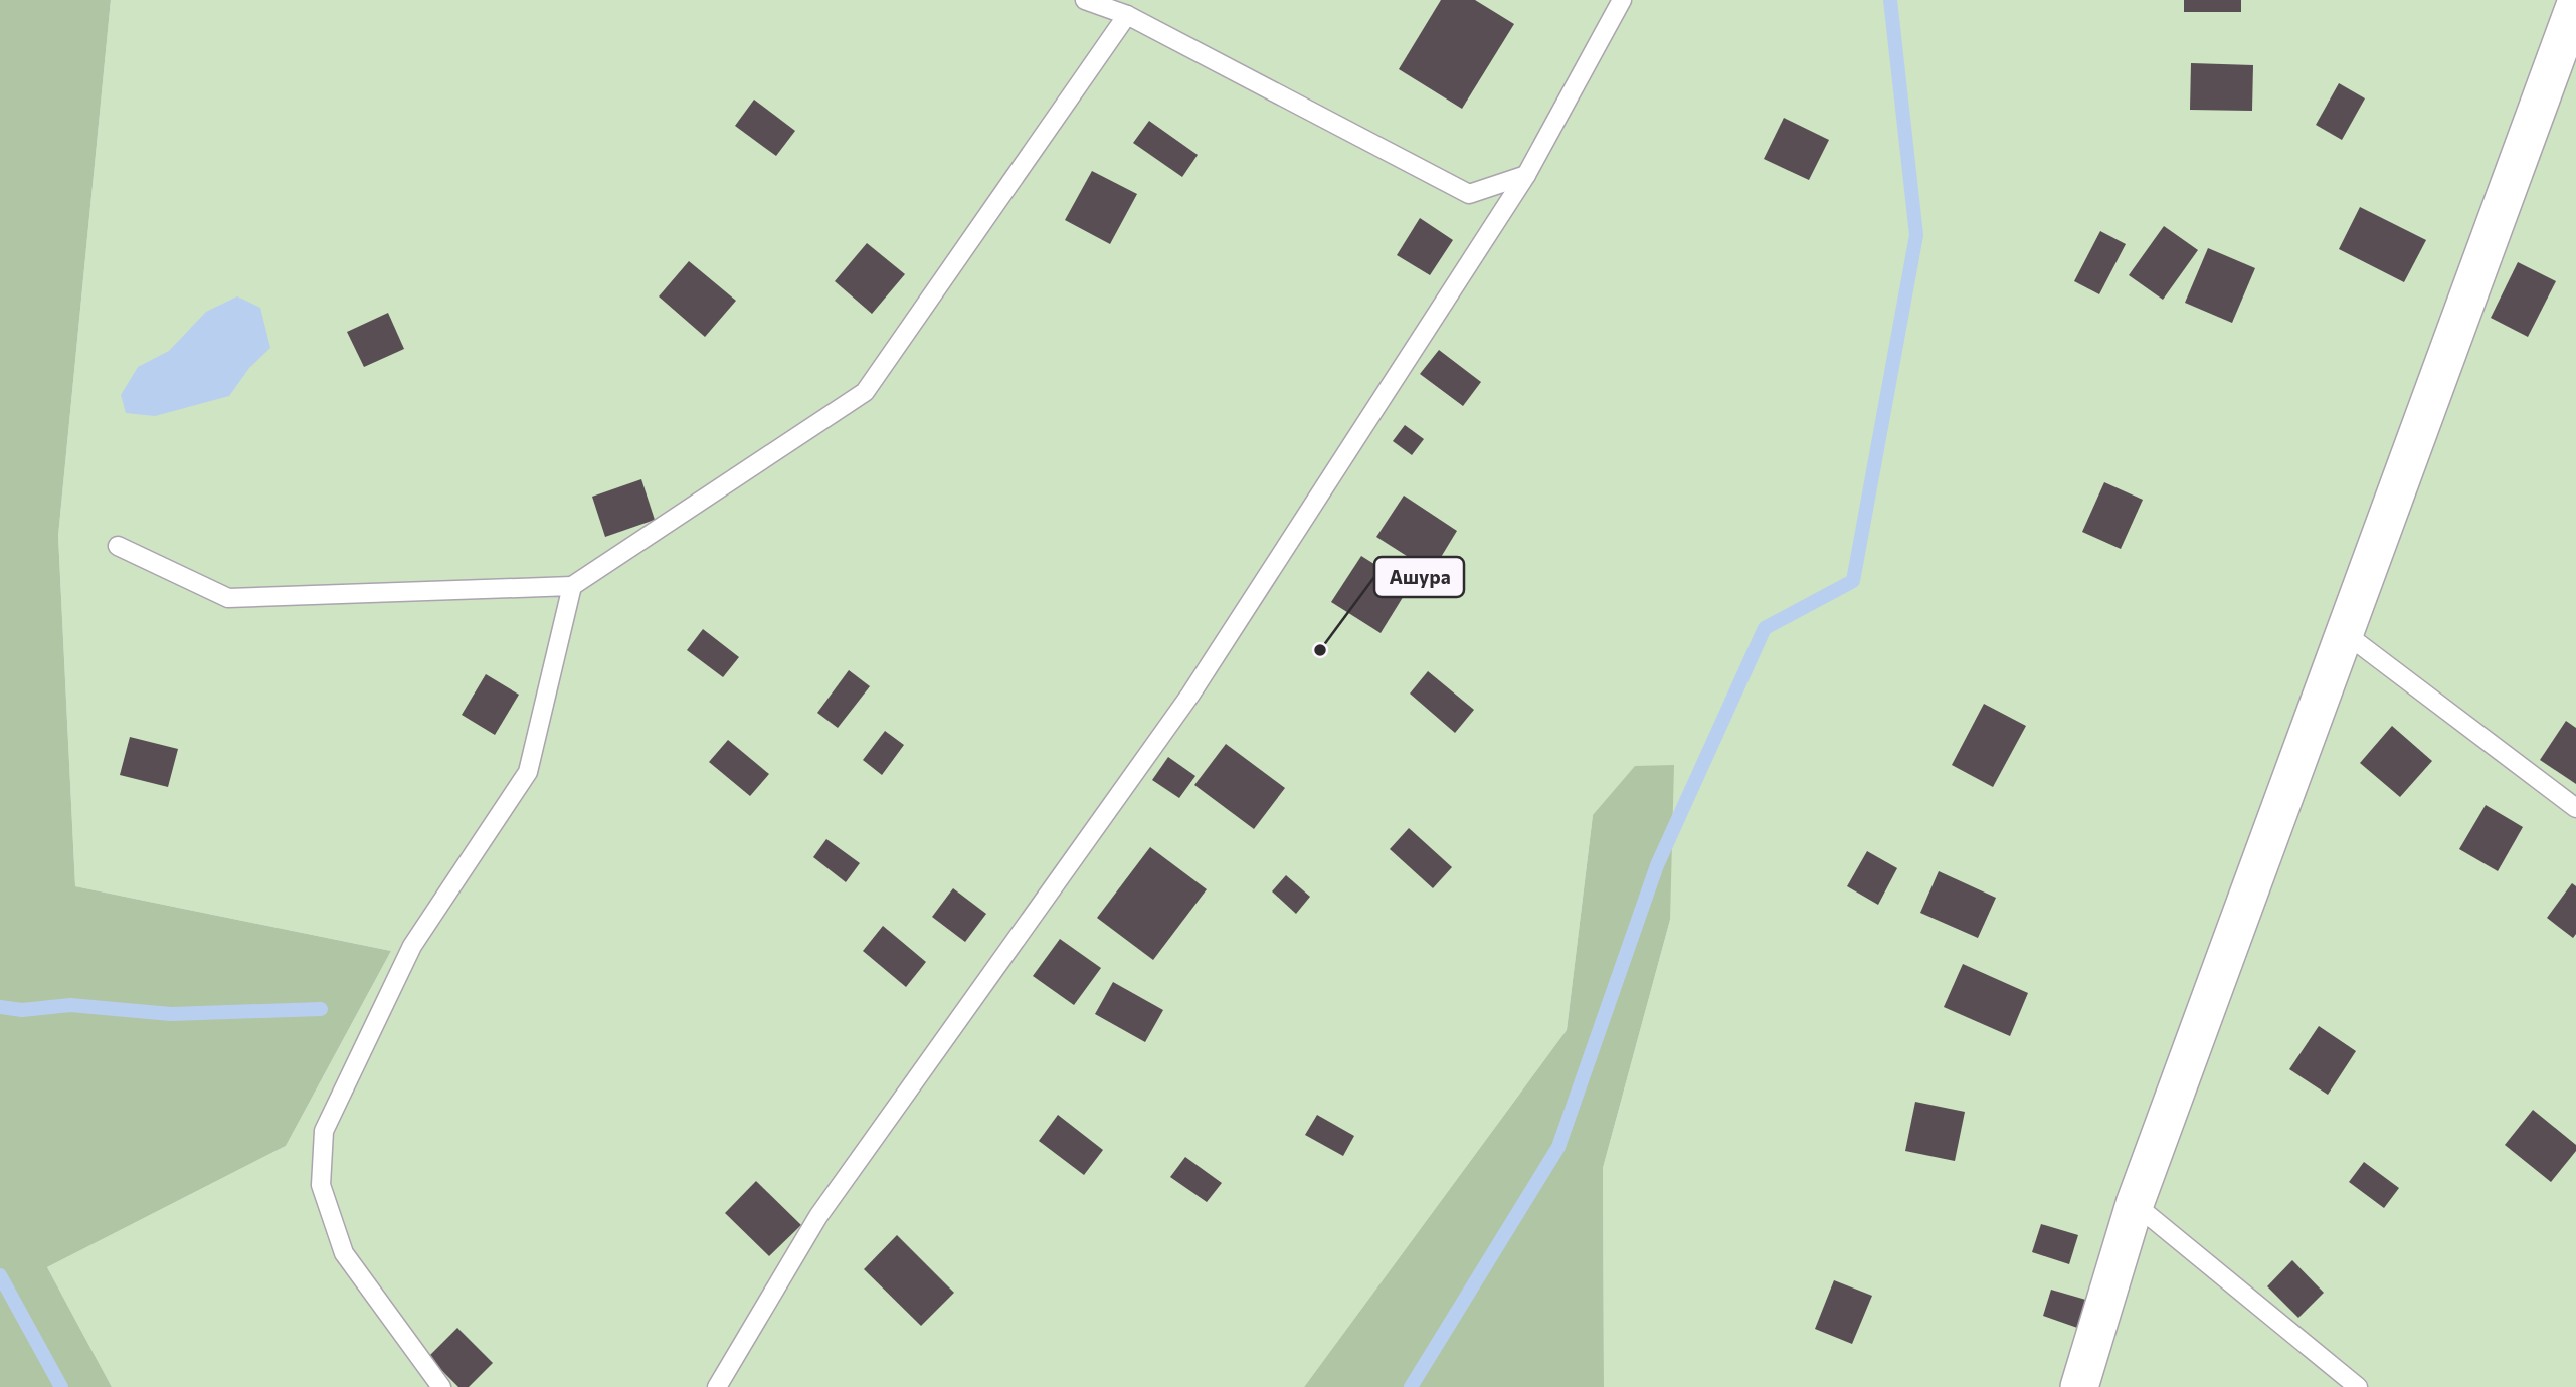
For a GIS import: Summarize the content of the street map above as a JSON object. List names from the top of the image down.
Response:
{
  "places": ["Ашура"]
}
